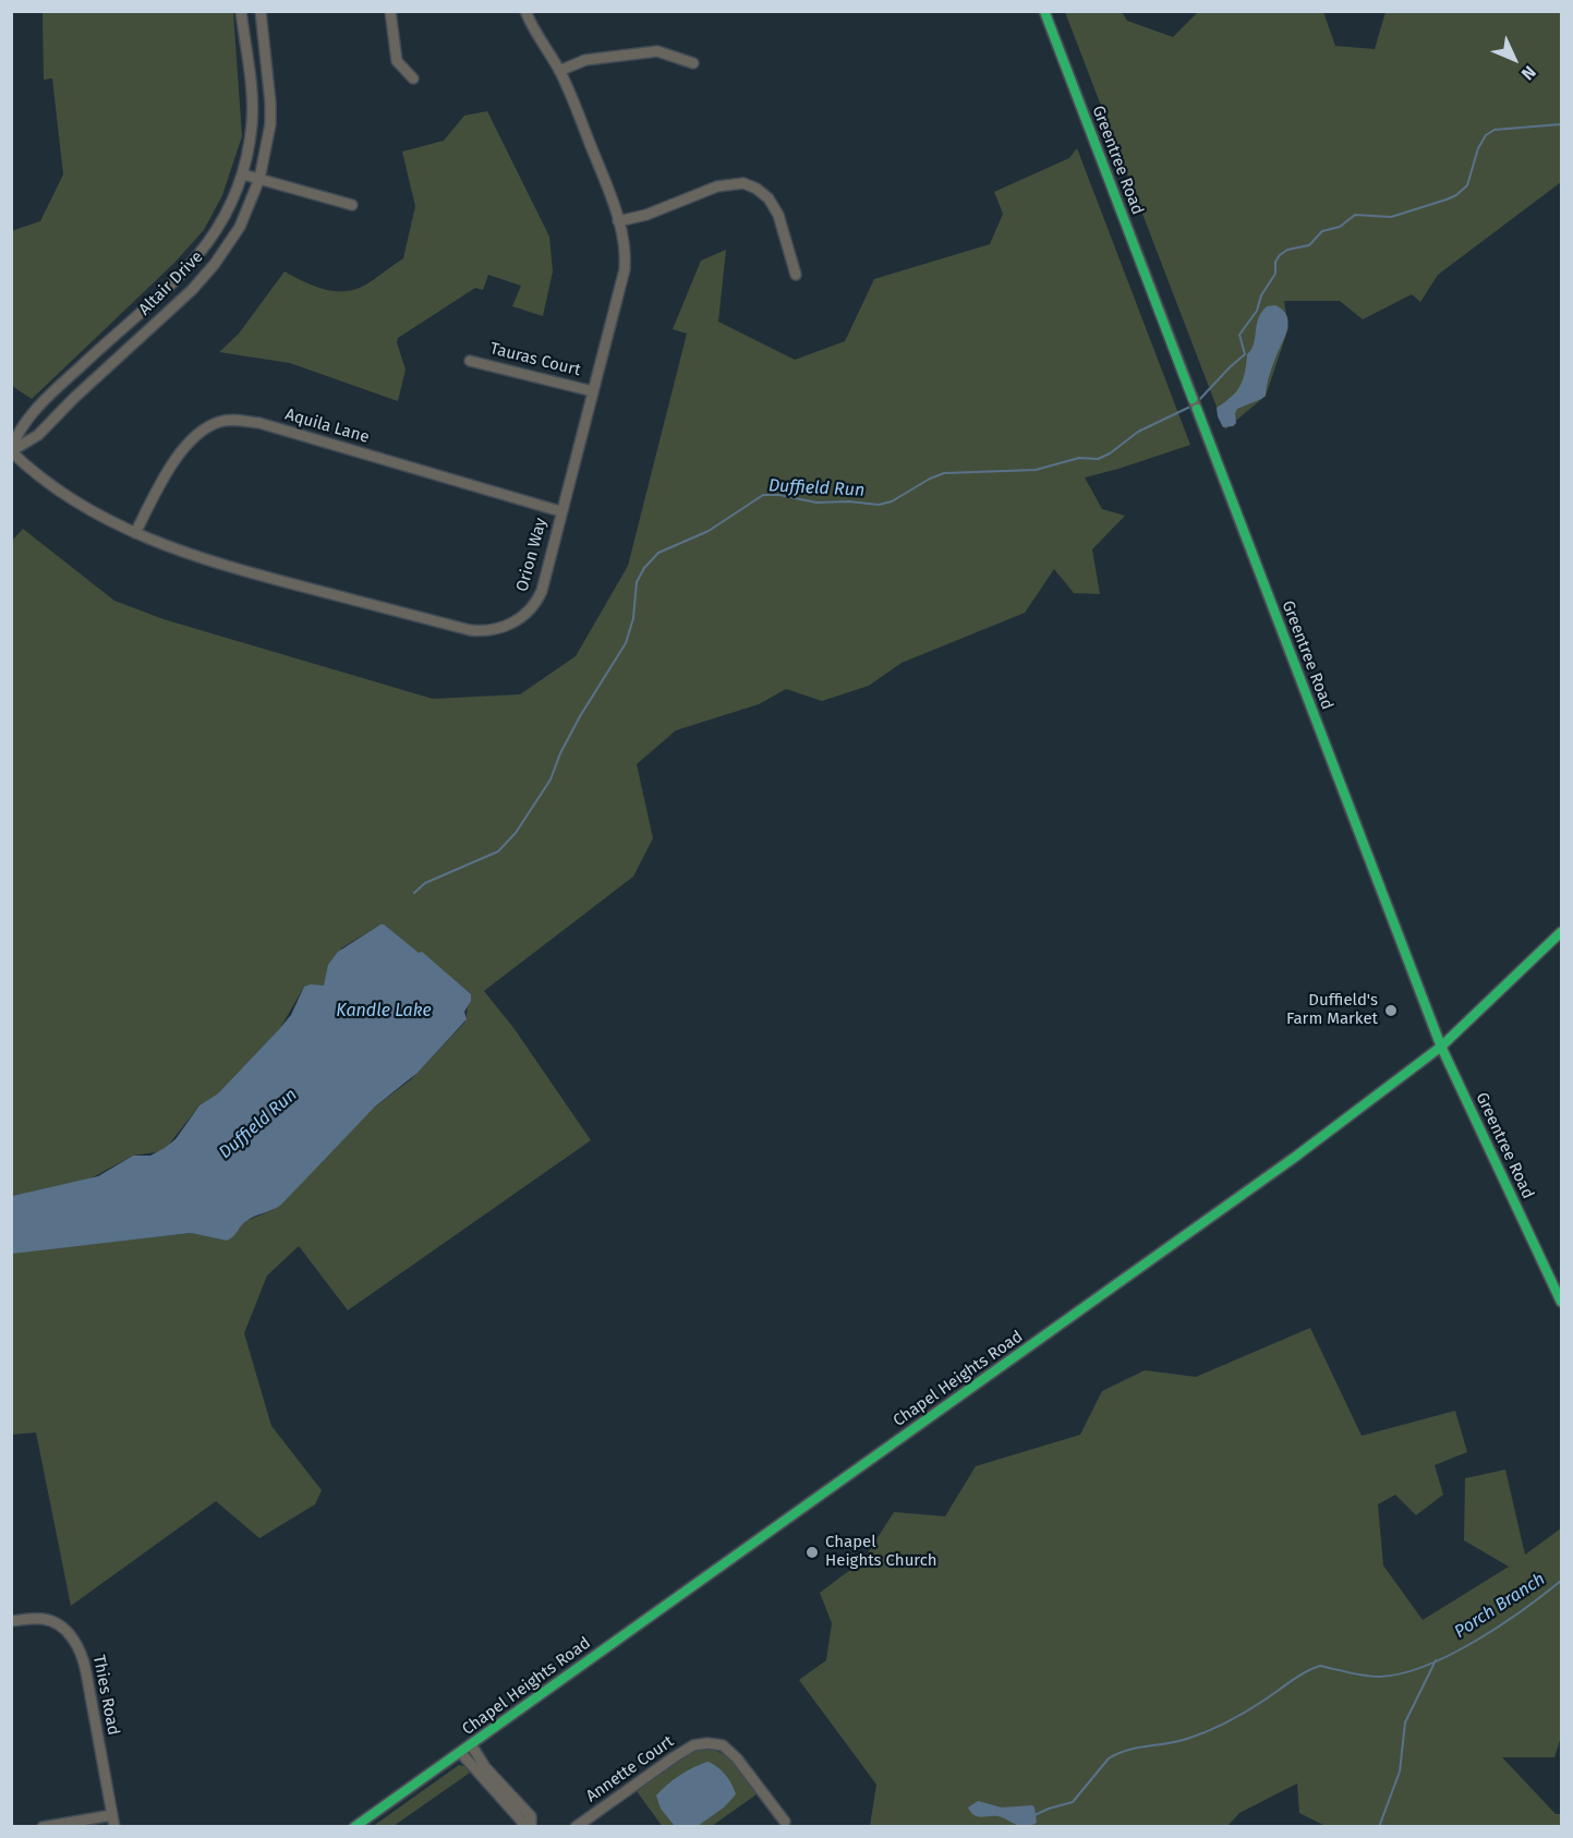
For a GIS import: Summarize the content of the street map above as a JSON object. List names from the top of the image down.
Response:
{
  "streets": {
    "street": [
      "Greentree Road",
      "Altair Drive",
      "Tauras Court",
      "Aquila Lane",
      "Orion Way",
      "Chapel Heights Road",
      "Thies Road",
      "Annette Court"
    ]
  },
  "crossings": [
    ["Greentree Road", "Chapel Heights Road"],
    ["Altair Drive", "Orion Way"],
    ["Tauras Court", "Orion Way"],
    ["Aquila Lane", "Orion Way"]
  ],
  "water": ["Duffield Run", "Kandle Lake", "Porch Branch"],
  "places": ["Duffield's Farm Market", "Chapel Heights Church"],
  "north": "bottom right"
}
